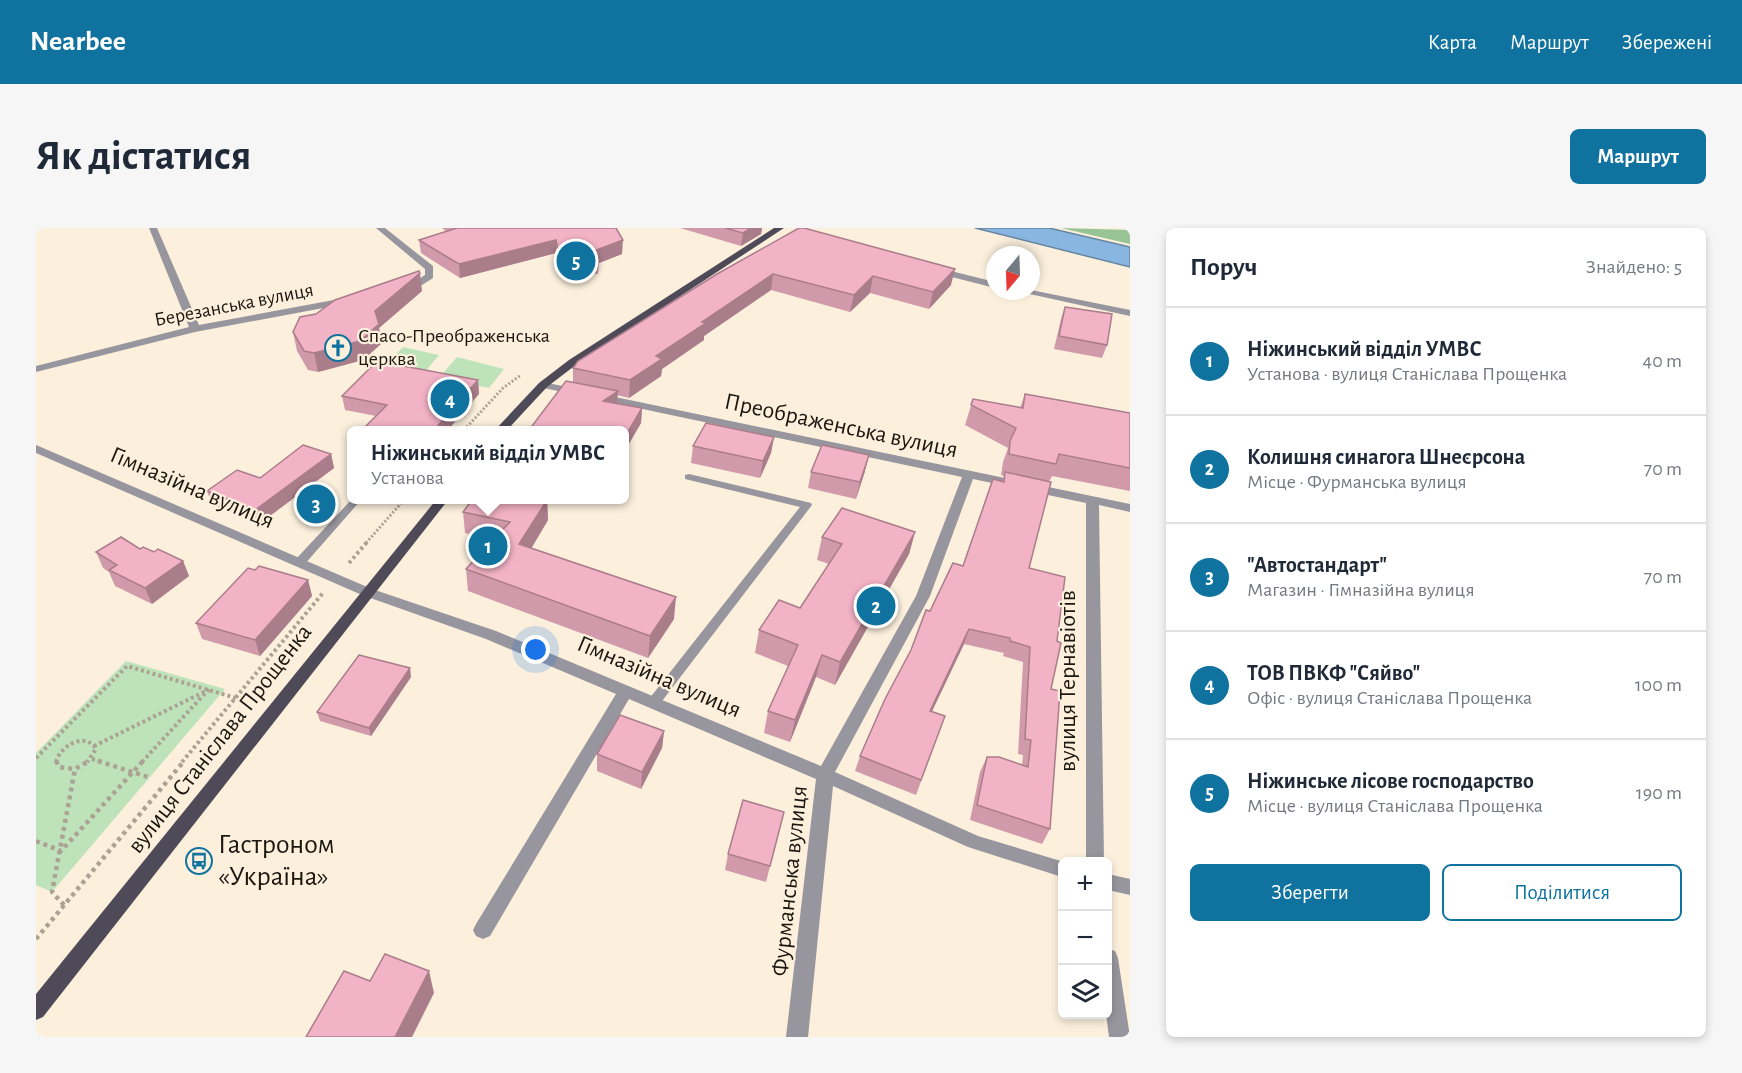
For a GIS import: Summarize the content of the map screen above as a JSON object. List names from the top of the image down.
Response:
{
  "streets": {
    "main road": ["вулиця Станіслава Прощенка"],
    "street": [
      "Березанська вулиця",
      "Преображенська вулиця",
      "Гімназійна вулиця",
      "вулиця Тернавіотів",
      "Фурманська вулиця"
    ]
  },
  "crossings": [
    ["Преображенська вулиця", "вулиця Тернавіотів"],
    ["Преображенська вулиця", "Фурманська вулиця"],
    ["Гімназійна вулиця", "вулиця Станіслава Прощенка"],
    ["Гімназійна вулиця", "Фурманська вулиця"]
  ],
  "places": {
    "church": ["Спасо-Преображенська церква"],
    "bus stop": ["Гастроном «Україна»"]
  },
  "north": "bottom",
  "page": {
    "header": "Nearbee",
    "nav": ["Карта", "Маршрут", "Збережені"],
    "buttons": [
      "Маршрут",
      ["Зберегти", "Поділитися"]
    ],
    "title": "Як дістатися",
    "heading": ["Поруч", "Знайдено: 5"],
    "pins": [
      "5",
      "4",
      "3",
      "1",
      "2"
    ],
    "list": [
      {
        "mark": "1",
        "name": "Ніжинський відділ УМВС",
        "note": "Установа · вулиця Станіслава Прощенка",
        "value": "40 m"
      },
      {
        "mark": "2",
        "name": "Колишня синагога Шнеєрсона",
        "note": "Місце · Фурманська вулиця",
        "value": "70 m"
      },
      {
        "mark": "3",
        "name": "\"Автостандарт\"",
        "note": "Магазин · Гімназійна вулиця",
        "value": "70 m"
      },
      {
        "mark": "4",
        "name": "ТОВ ПВКФ \"Сяйво\"",
        "note": "Офіс · вулиця Станіслава Прощенка",
        "value": "100 m"
      },
      {
        "mark": "5",
        "name": "Ніжинське лісове господарство",
        "note": "Місце · вулиця Станіслава Прощенка",
        "value": "190 m"
      }
    ],
    "popup": ["Ніжинський відділ УМВС", "Установа"],
    "map_buttons": ["+", "−"]
  }
}
